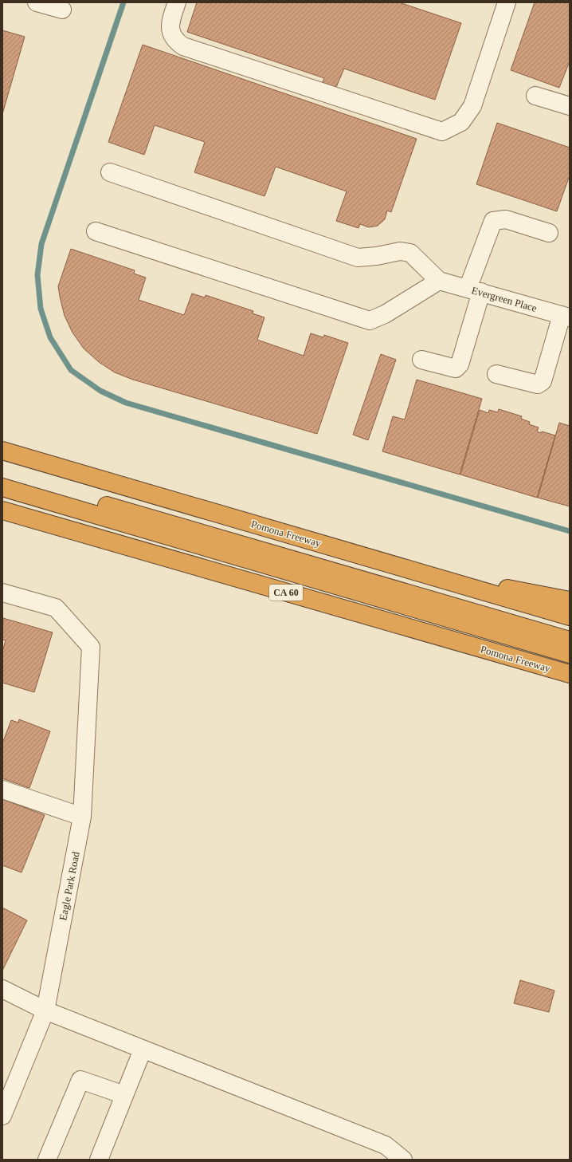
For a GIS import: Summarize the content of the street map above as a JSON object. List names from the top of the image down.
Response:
{
  "streets": {
    "highway": ["Pomona Freeway", "CA 60"],
    "street": ["Evergreen Place", "Eagle Park Road"]
  }
}
